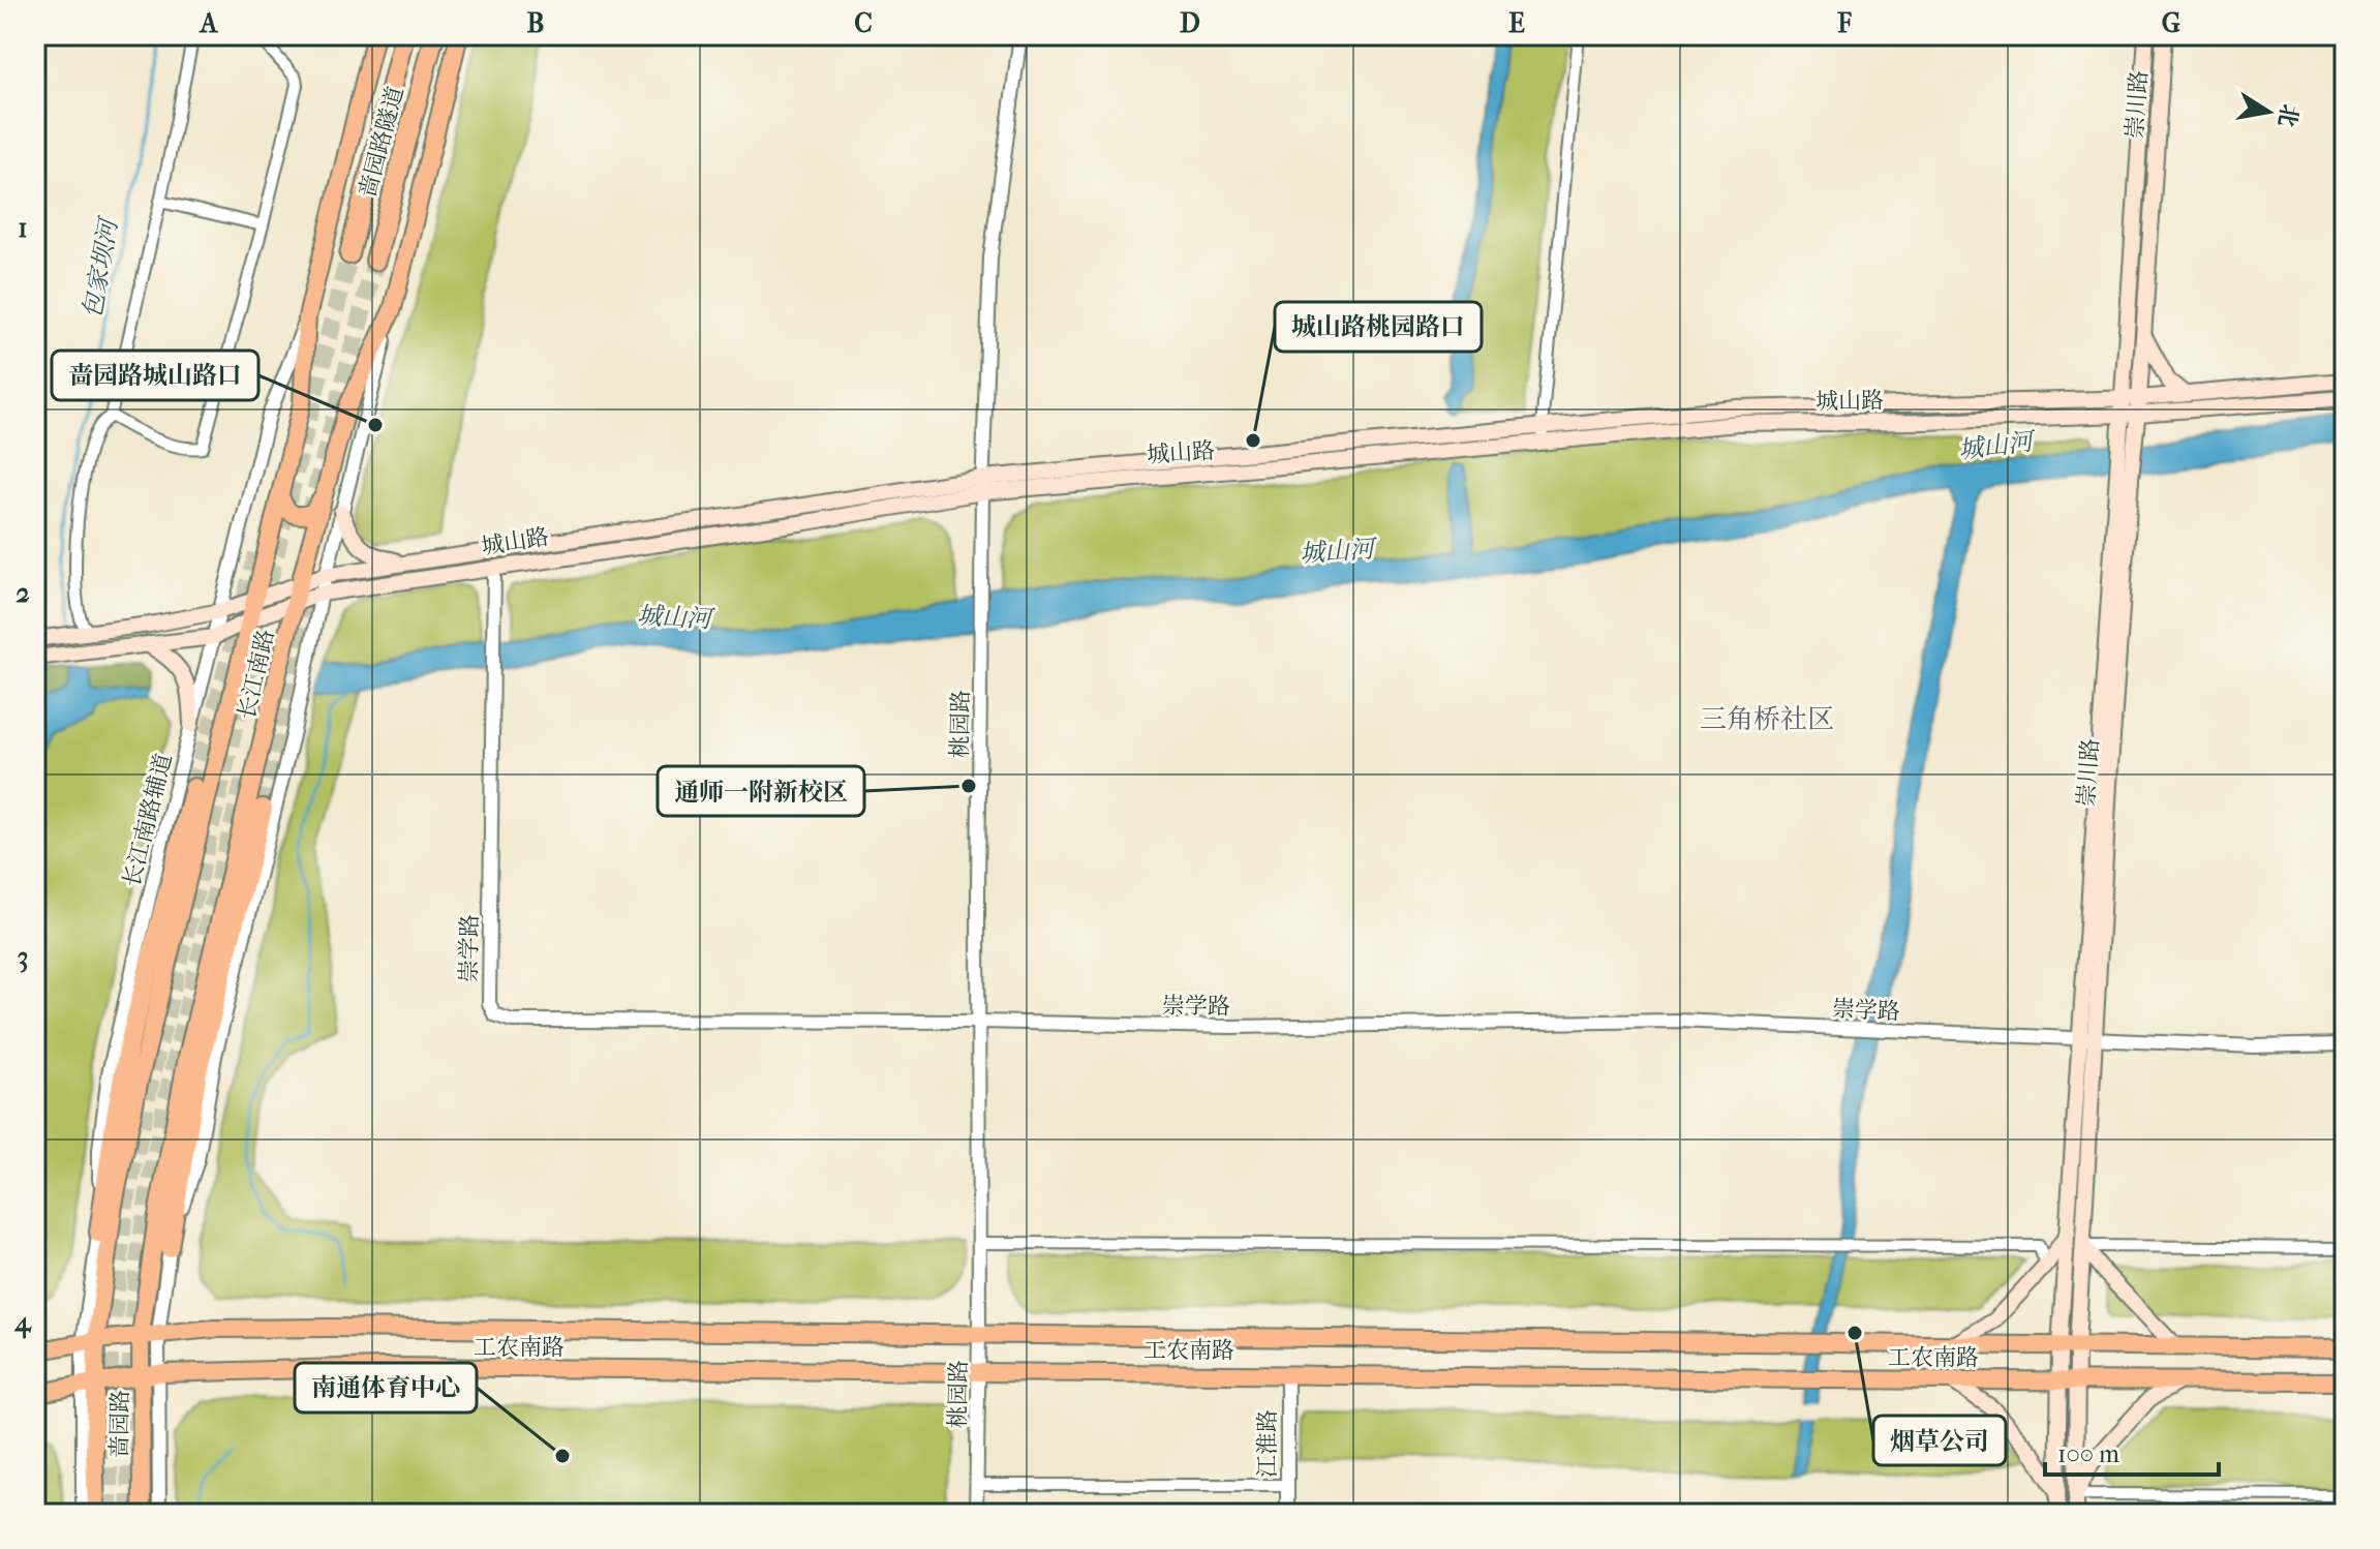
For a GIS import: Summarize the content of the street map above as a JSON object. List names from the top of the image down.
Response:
{
  "streets": {
    "highway": ["啬园路隧道"],
    "main road": [
      "崇川路",
      "城山路",
      "长江南路",
      "工农南路",
      "啬园路"
    ],
    "street": [
      "桃园路",
      "长江南路辅道",
      "崇学路",
      "江淮路"
    ]
  },
  "crossings": [
    ["崇川路", "城山路"],
    ["崇川路", "崇学路"],
    ["崇川路", "工农南路"],
    ["城山路", "长江南路"],
    ["城山路", "桃园路"],
    ["城山路", "长江南路辅道"],
    ["城山路", "崇学路"],
    ["长江南路", "长江南路辅道"],
    ["长江南路", "工农南路"],
    ["长江南路", "啬园路"],
    ["桃园路", "崇学路"],
    ["桃园路", "工农南路"],
    ["长江南路辅道", "工农南路"],
    ["长江南路辅道", "啬园路"],
    ["工农南路", "啬园路"],
    ["工农南路", "江淮路"]
  ],
  "districts": ["三角桥社区"],
  "water": ["包家坝河", "城山河"],
  "places": [
    "啬园路城山路口",
    "城山路桃园路口",
    "通师一附新校区",
    "烟草公司",
    "南通体育中心"
  ],
  "scale_bar": "100 m",
  "north": "right",
  "grid": {
    "columns": [
      "A",
      "B",
      "C",
      "D",
      "E",
      "F",
      "G"
    ],
    "rows": [
      "1",
      "2",
      "3",
      "4"
    ]
  }
}
